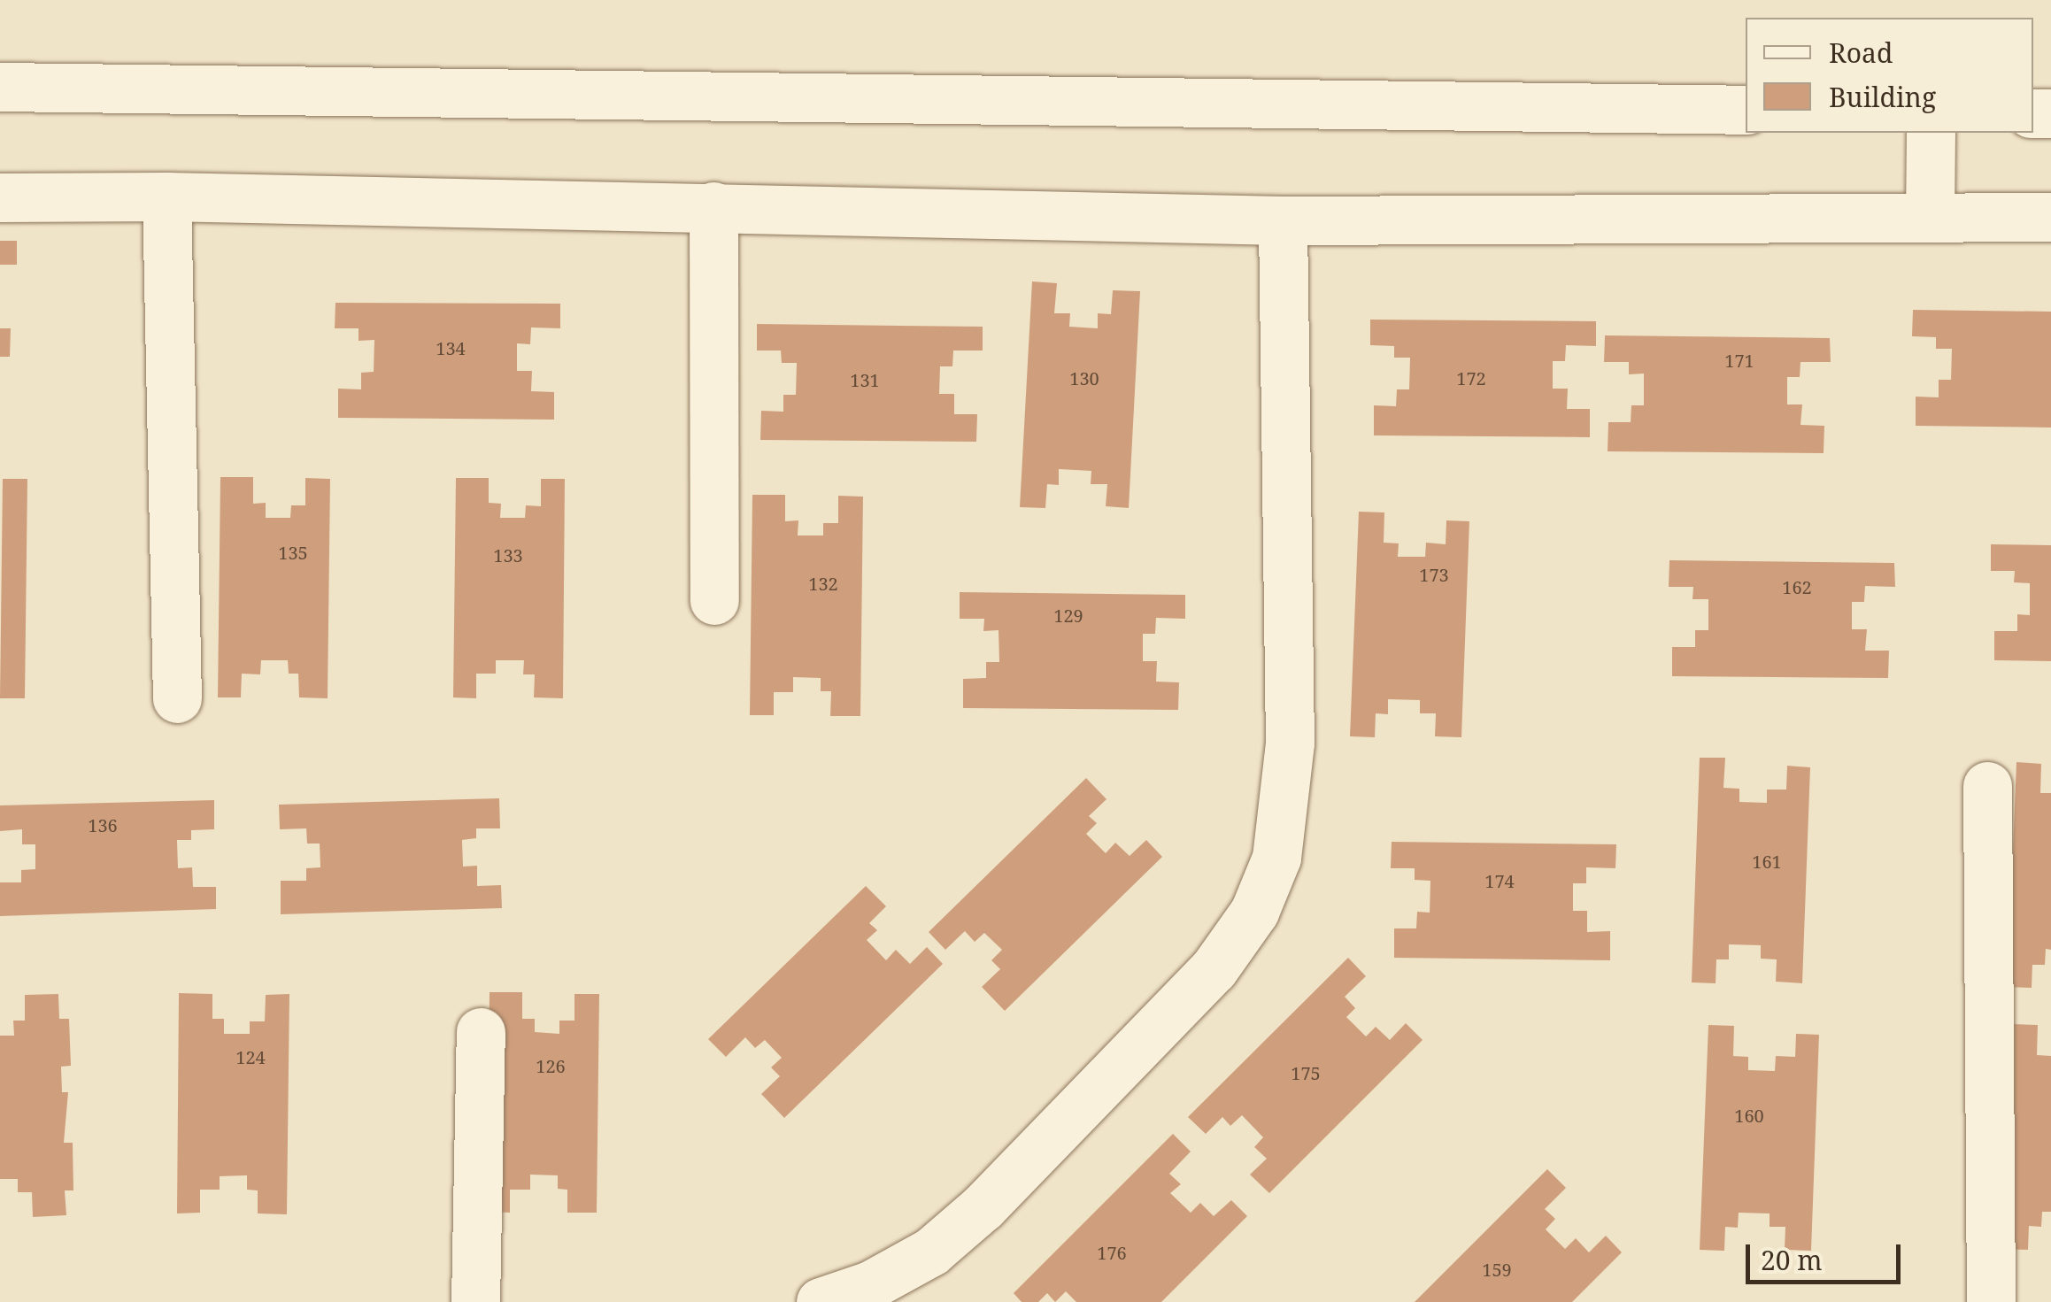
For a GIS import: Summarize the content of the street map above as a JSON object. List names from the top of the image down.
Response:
{
  "house_numbers": [
    "134",
    "171",
    "130",
    "172",
    "131",
    "135",
    "133",
    "173",
    "132",
    "162",
    "129",
    "136",
    "161",
    "174",
    "124",
    "126",
    "175",
    "160",
    "176",
    "159"
  ],
  "legend": ["Road", "Building"],
  "scale_bar": "20 m"
}
